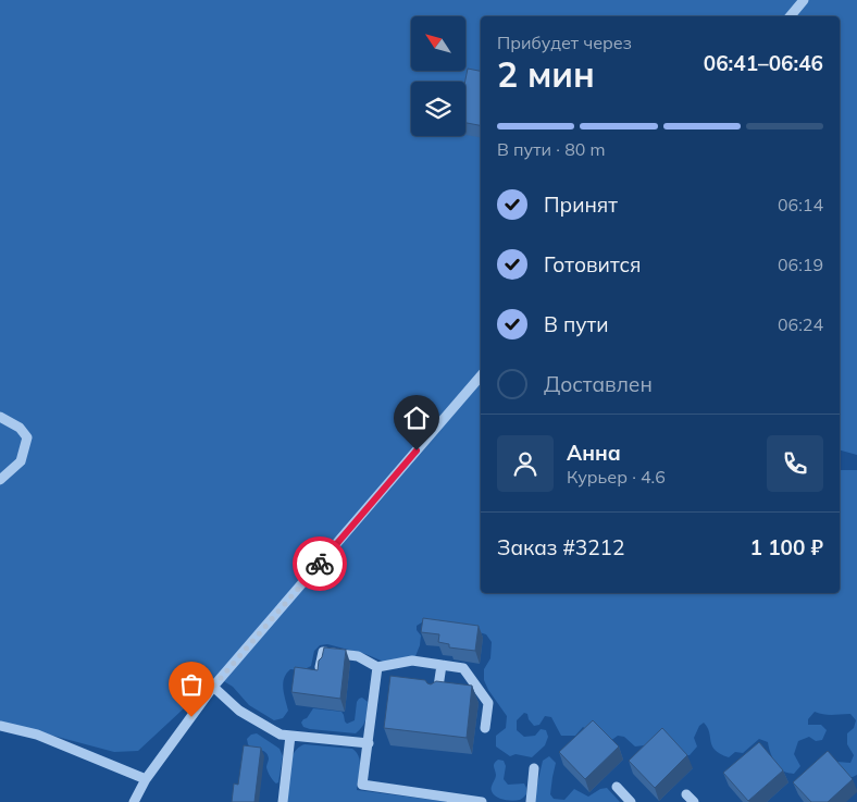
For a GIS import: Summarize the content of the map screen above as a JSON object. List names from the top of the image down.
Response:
{
  "north": "top left",
  "page": {
    "heading": ["2 мин", "Прибудет через", "06:41–06:46"],
    "panel": [
      "Анна",
      "Курьер · 4.6",
      "Заказ #3212",
      "1 100 ₽"
    ],
    "bar": "В пути · 80 m",
    "list": [
      ["Принят", "06:14"],
      ["Готовится", "06:19"],
      ["В пути", "06:24"],
      "Доставлен"
    ]
  }
}
